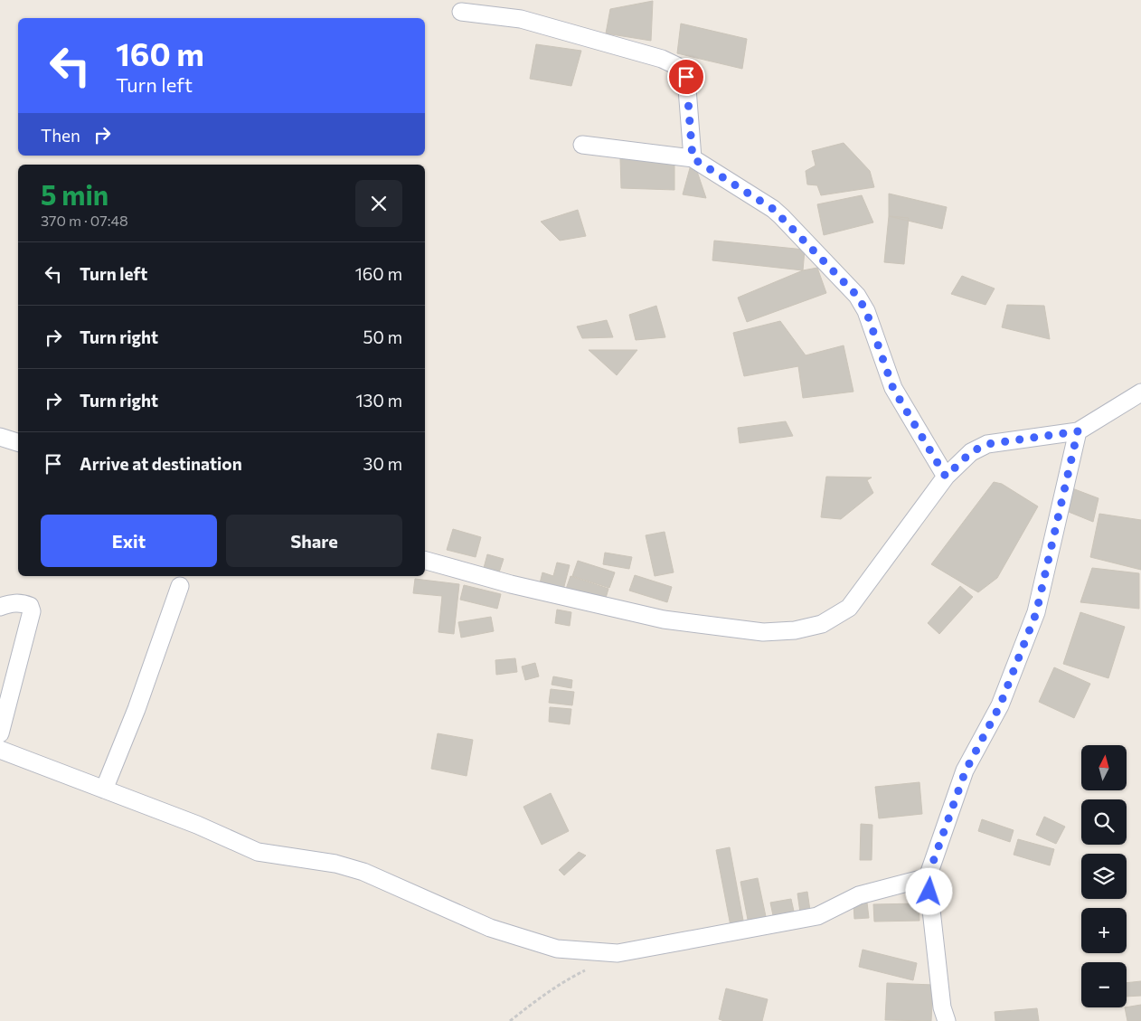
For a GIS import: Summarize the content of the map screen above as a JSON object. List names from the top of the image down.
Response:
{
  "north": "top",
  "page": {
    "turn": ["160 m", "Turn left"],
    "then": "Then",
    "heading": ["5 min", "370 m · 07:48"],
    "list": [
      {
        "name": "Turn left",
        "value": "160 m"
      },
      {
        "name": "Turn right",
        "value": "50 m"
      },
      {
        "name": "Turn right",
        "value": "130 m"
      },
      {
        "name": "Arrive at destination",
        "value": "30 m"
      }
    ],
    "buttons": ["Exit", "Share"],
    "map_buttons": ["+", "−"]
  }
}
